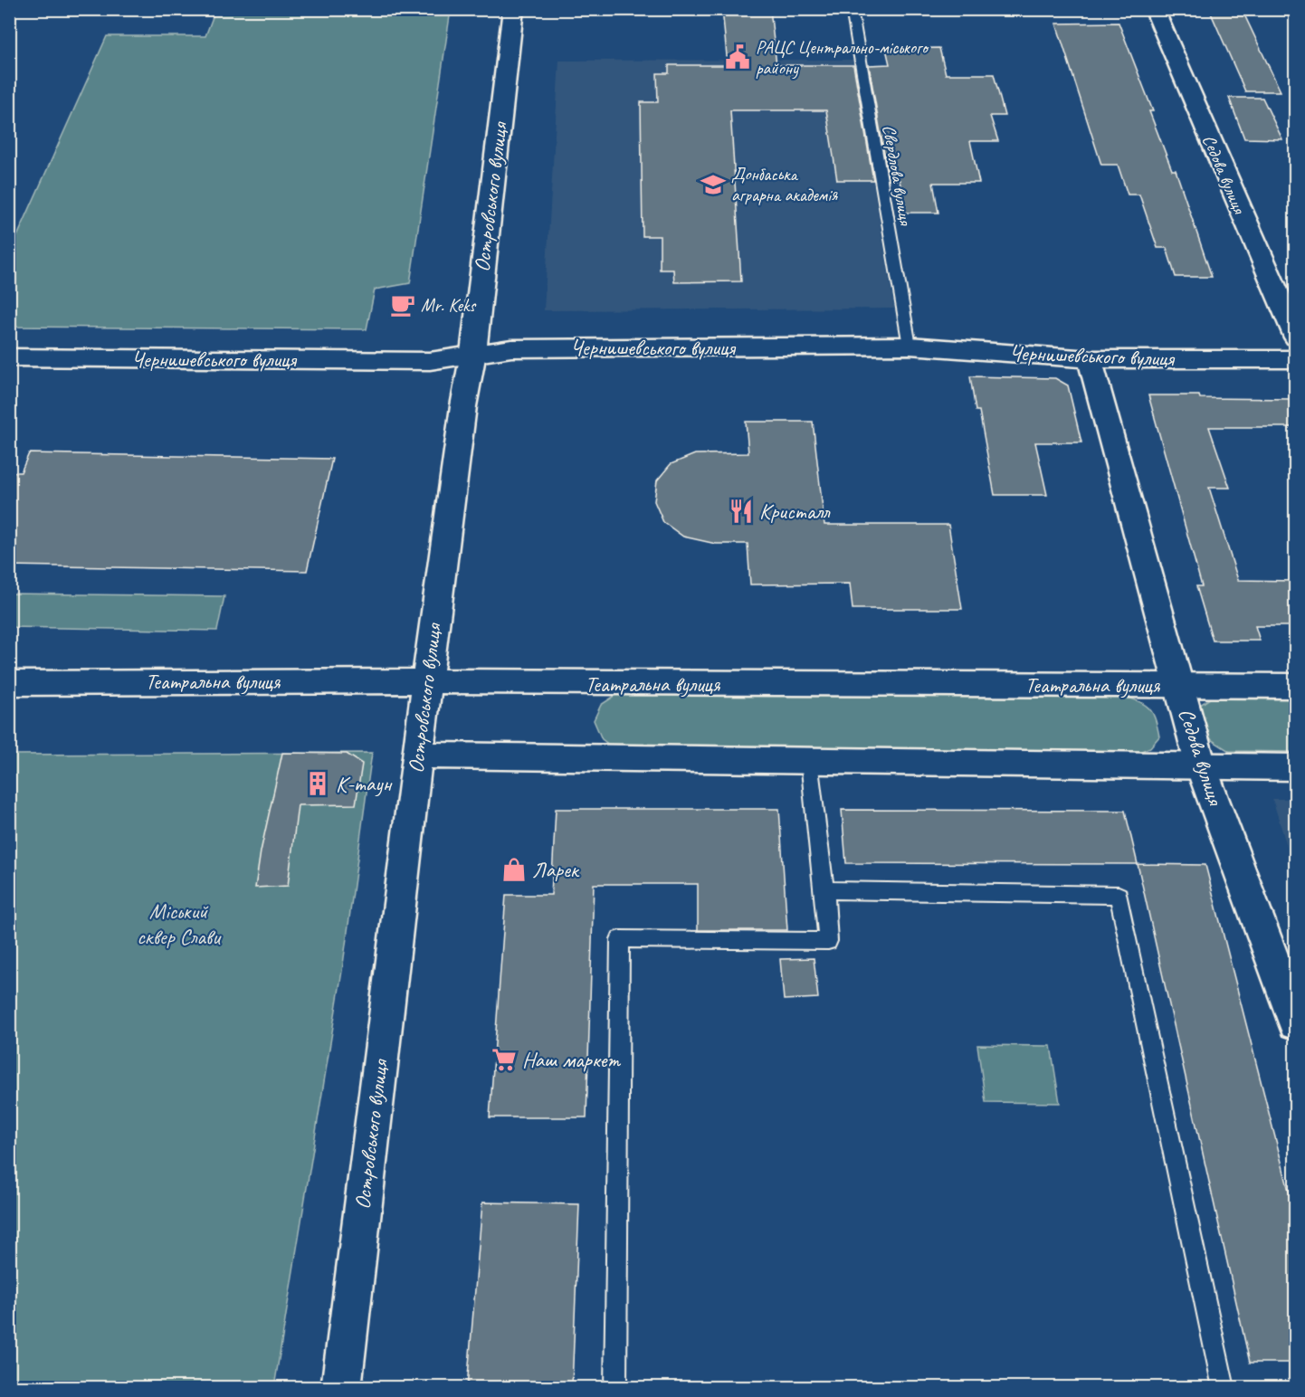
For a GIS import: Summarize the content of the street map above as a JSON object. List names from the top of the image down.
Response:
{
  "streets": {
    "street": [
      "Седова вулиця",
      "Островського вулиця",
      "Чернишевського вулиця",
      "Театральна вулиця"
    ],
    "lane": ["Свердлова вулиця"]
  },
  "crossings": [
    ["Седова вулиця", "Чернишевського вулиця"],
    ["Седова вулиця", "Театральна вулиця"],
    ["Свердлова вулиця", "Чернишевського вулиця"],
    ["Островського вулиця", "Чернишевського вулиця"],
    ["Островського вулиця", "Театральна вулиця"]
  ],
  "parks": ["Міський сквер Слави"],
  "places": {
    "public building": ["РАЦС Центрально-міського району"],
    "school or university": ["Донбаська аграрна академія"],
    "cafe": ["Mr. Keks"],
    "restaurant": ["Кристалл"],
    "building": ["K-таун"],
    "shop": ["Ларек"],
    "supermarket": ["Наш маркет"]
  }
}
